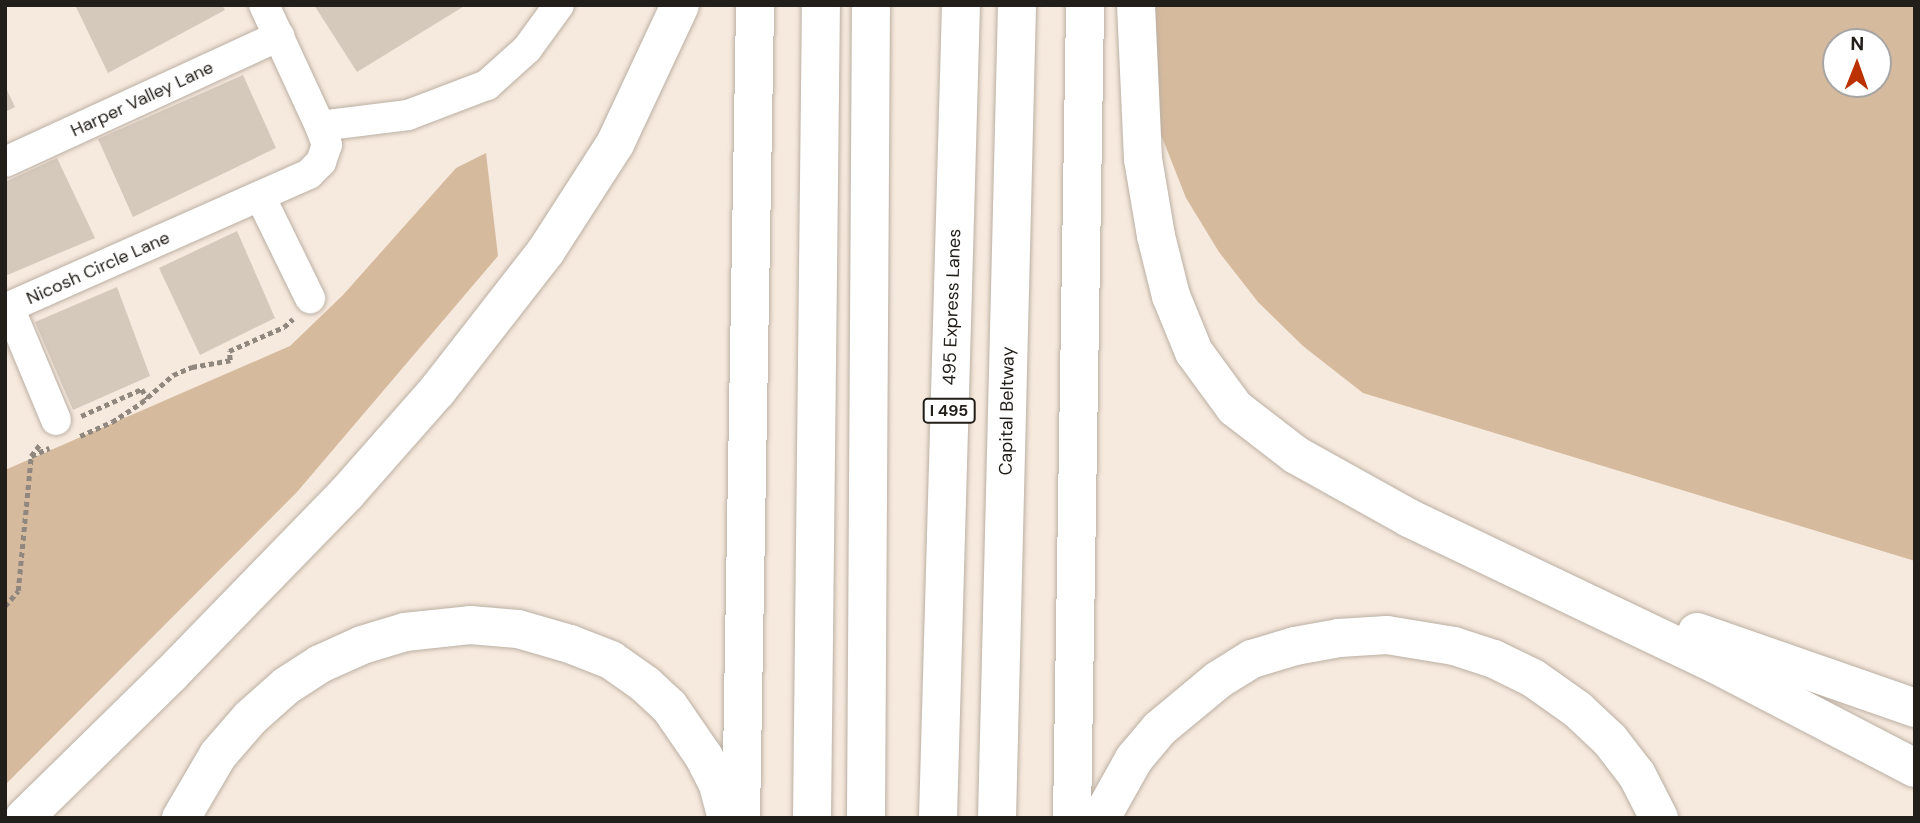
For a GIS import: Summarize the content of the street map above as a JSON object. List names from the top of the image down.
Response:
{
  "streets": {
    "highway": ["495 Express Lanes", "I 495", "Capital Beltway"],
    "street": ["Harper Valley Lane", "Nicosh Circle Lane"]
  },
  "crossings": [
    ["Harper Valley Lane", "Nicosh Circle Lane"]
  ],
  "north": "top"
}
